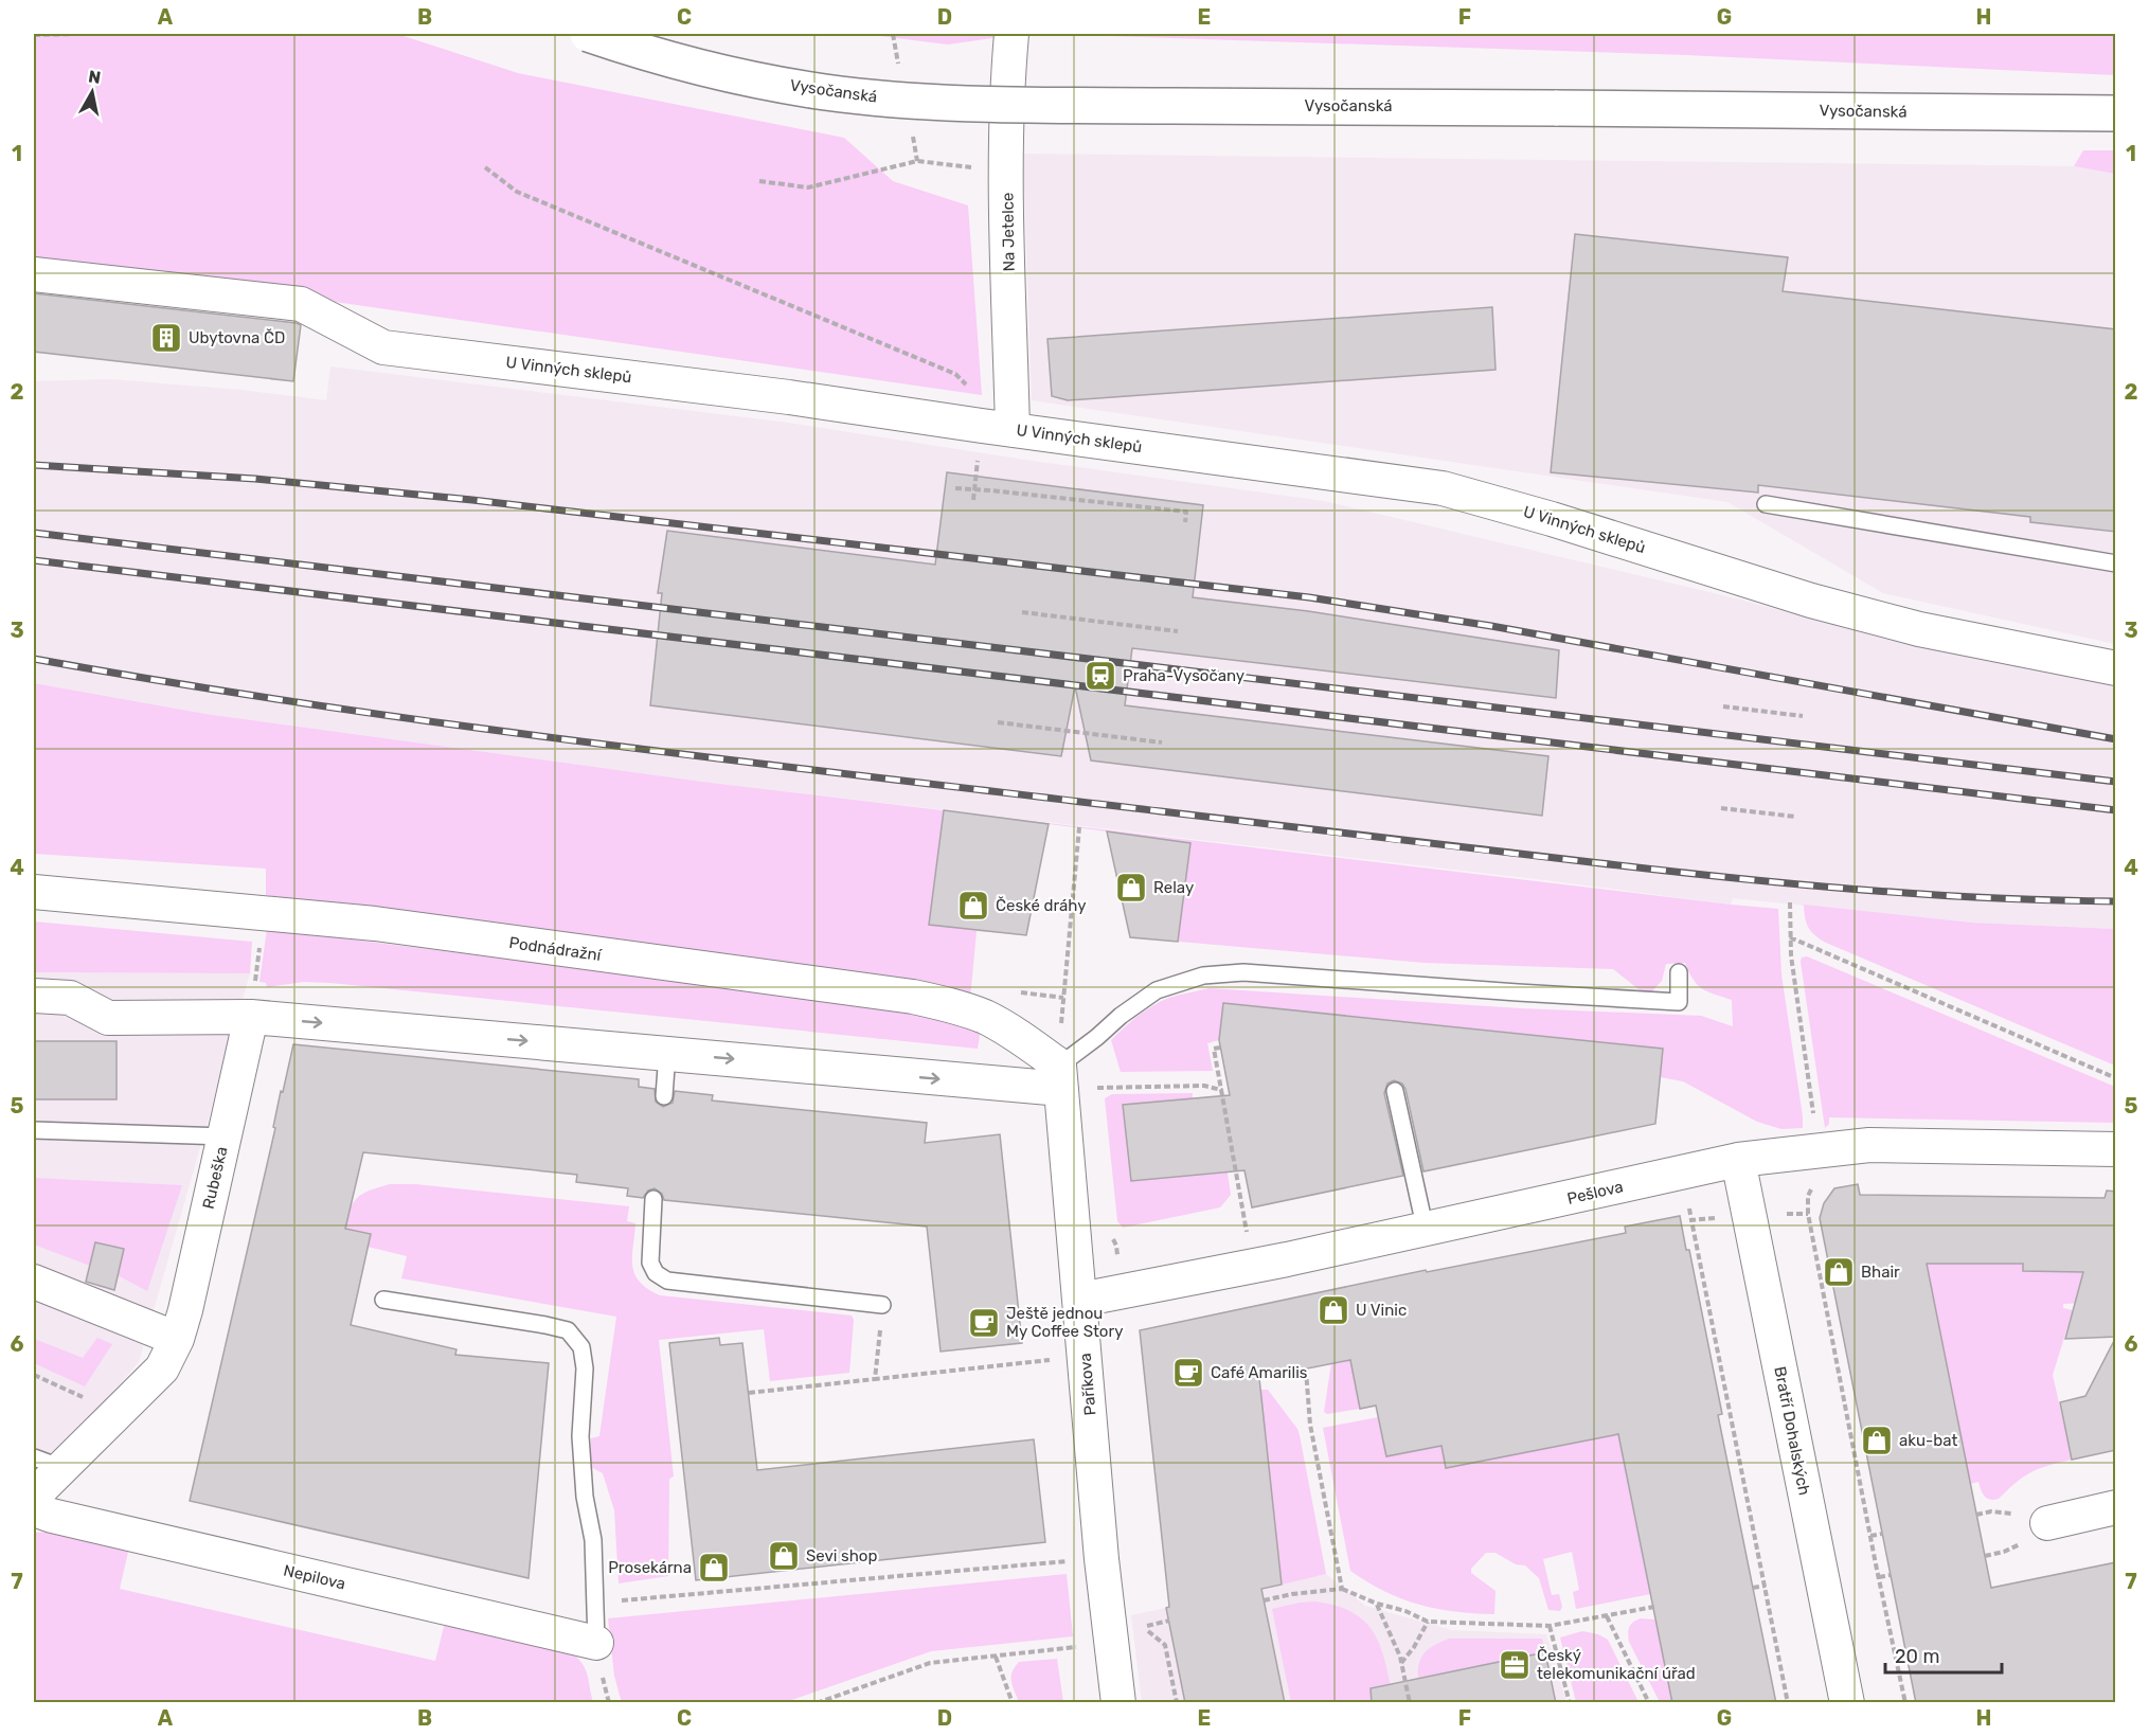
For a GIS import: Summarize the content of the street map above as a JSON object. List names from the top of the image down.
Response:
{
  "streets": {
    "main road": ["Vysočanská"],
    "street": [
      "Na Jetelce",
      "U Vinných sklepů",
      "Podnádražní",
      "Rubeška",
      "Pešlova",
      "Paříkova",
      "Bratří Dohalských",
      "Nepilova"
    ]
  },
  "crossings": [
    ["Na Jetelce", "U Vinných sklepů"],
    ["Podnádražní", "Paříkova"],
    ["Pešlova", "Paříkova"],
    ["Pešlova", "Bratří Dohalských"]
  ],
  "places": {
    "building": ["Ubytovna ČD"],
    "station": ["Praha-Vysočany"],
    "shop": [
      "Relay",
      "České dráhy",
      "Bhair",
      "U Vinic",
      "aku-bat",
      "Sevi shop",
      "Prosekárna"
    ],
    "cafe": ["Ještě jednou My Coffee Story", "Café Amarilis"],
    "office": ["Český telekomunikační úřad"]
  },
  "scale_bar": "20 m",
  "north": "top",
  "grid": {
    "columns": [
      "A",
      "B",
      "C",
      "D",
      "E",
      "F",
      "G",
      "H"
    ],
    "rows": [
      "1",
      "2",
      "3",
      "4",
      "5",
      "6",
      "7"
    ]
  }
}
